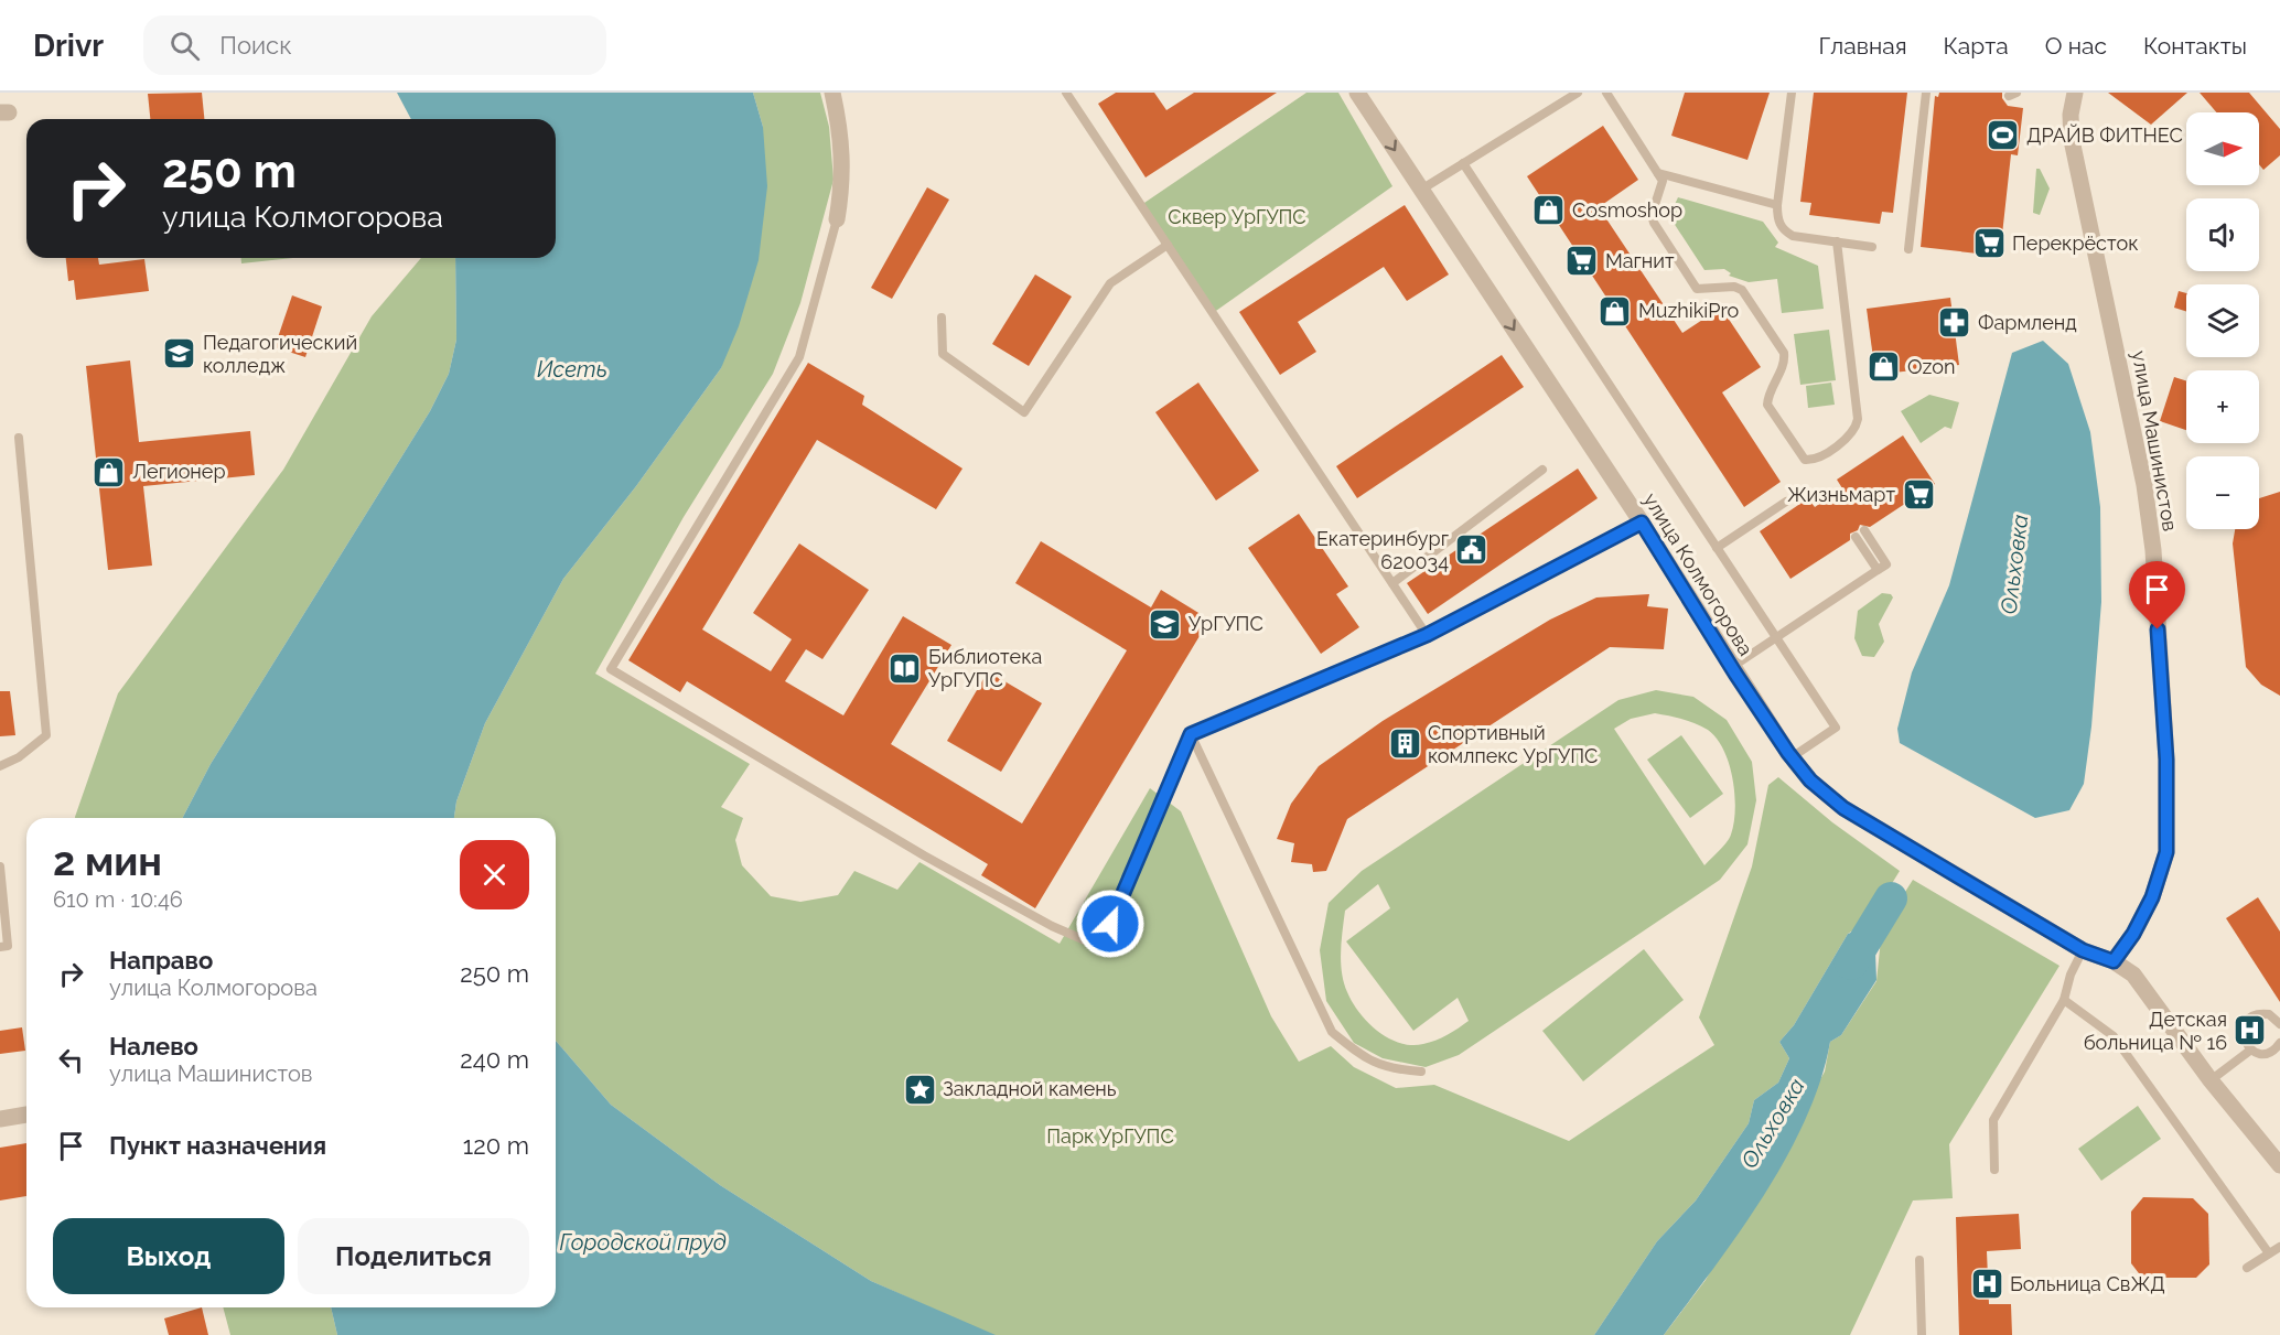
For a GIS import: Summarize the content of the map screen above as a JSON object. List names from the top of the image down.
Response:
{
  "streets": {
    "street": ["улица Машинистов", "улица Колмогорова"]
  },
  "crossings": [
    ["улица Машинистов", "улица Колмогорова"]
  ],
  "one_way": ["улица Колмогорова"],
  "water": ["Исеть", "Ольховка", "Городской пруд"],
  "parks": ["Сквер УрГУПС", "Парк УрГУПС"],
  "places": {
    "sports": ["ДРАЙВ ФИТНЕС"],
    "shop": [
      "Cosmoshop",
      "MuzhikiPro",
      "Ozon",
      "Легионер"
    ],
    "supermarket": ["Перекрёсток", "Магнит", "Жизньмарт"],
    "pharmacy": ["Фармленд"],
    "school or university": ["Педагогический колледж", "УрГУПС"],
    "public building": ["Екатеринбург 620034"],
    "library": ["Библиотека УрГУПС"],
    "building": ["Спортивный комлпекс УрГУПС"],
    "hospital": ["Детская больница № 16", "Больница СвЖД"],
    "place": ["Закладной камень"]
  },
  "north": "right",
  "page": {
    "header": "Drivr",
    "search": "Поиск",
    "nav": [
      "Главная",
      "Карта",
      "О нас",
      "Контакты"
    ],
    "map_buttons": ["+", "−"],
    "turn": ["250 m", "улица Колмогорова"],
    "heading": ["2 мин", "610 m · 10:46"],
    "list": [
      {
        "name": "Направо",
        "note": "улица Колмогорова",
        "value": "250 m"
      },
      {
        "name": "Налево",
        "note": "улица Машинистов",
        "value": "240 m"
      },
      {
        "name": "Пункт назначения",
        "value": "120 m"
      }
    ],
    "buttons": ["Выход", "Поделиться"]
  }
}
